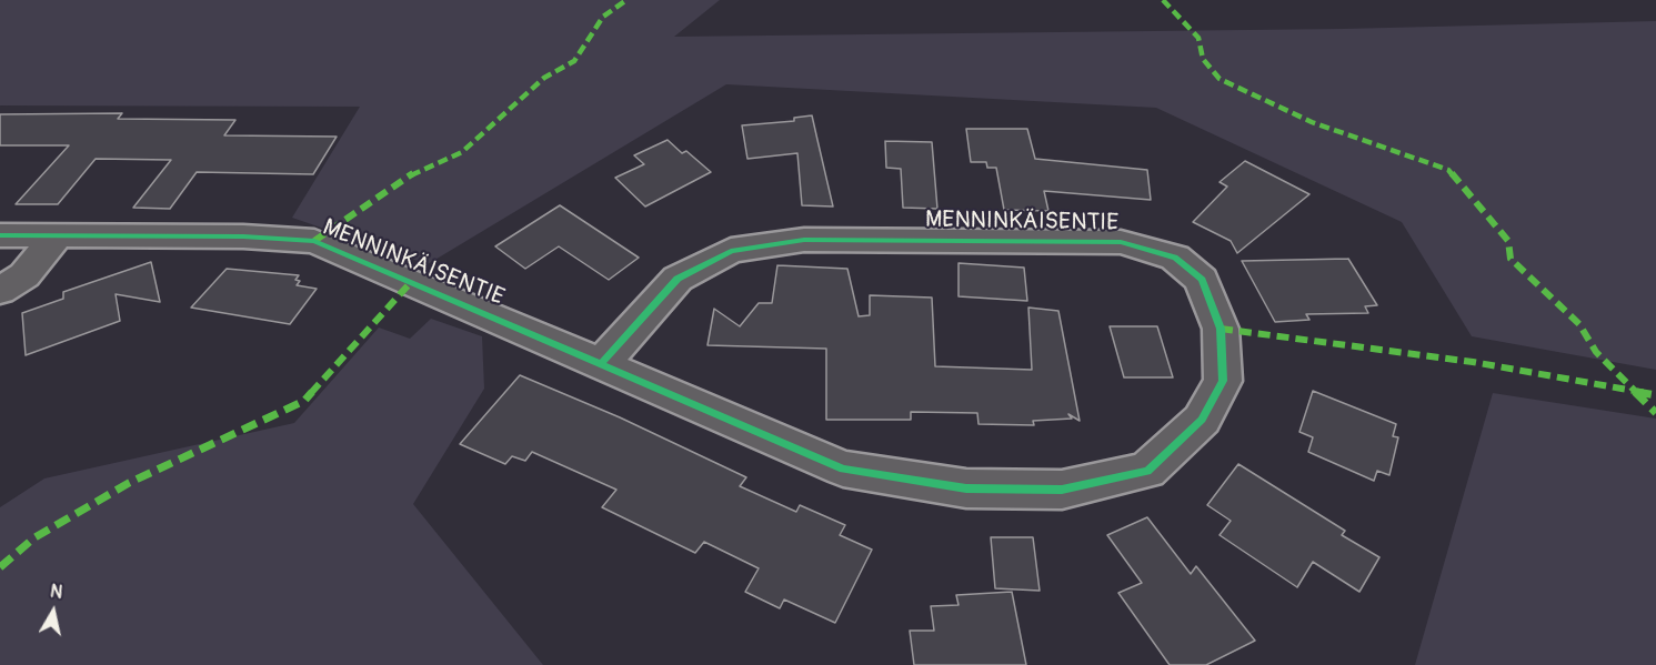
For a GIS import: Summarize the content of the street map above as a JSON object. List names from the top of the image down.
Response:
{
  "streets": {
    "street": ["MENNINKÄISENTIE"]
  },
  "north": "top"
}
